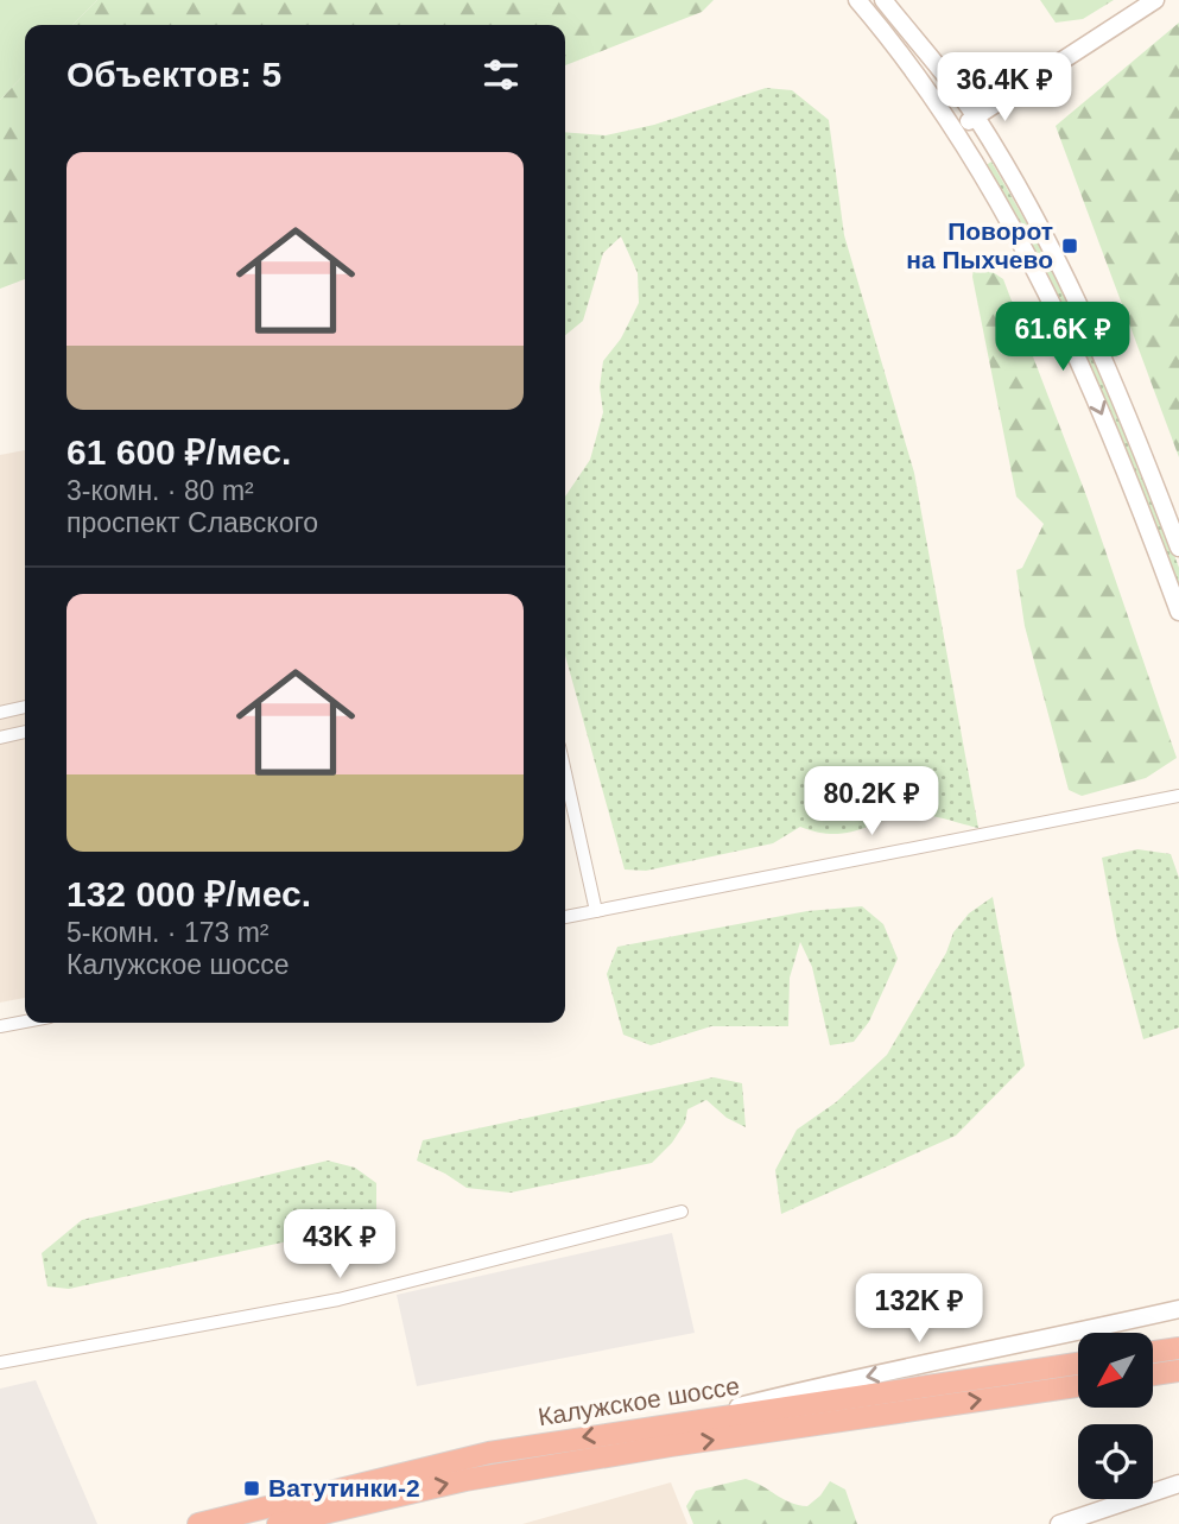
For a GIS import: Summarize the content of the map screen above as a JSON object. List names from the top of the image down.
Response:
{
  "streets": {
    "highway": ["Калужское шоссе"]
  },
  "places": {
    "transit": ["Поворот на Пыхчево", "Ватутинки-2"]
  },
  "north": "bottom left",
  "page": {
    "heading": "Объектов: 5",
    "price": [
      "36.4K ₽",
      "61.6K ₽",
      "80.2K ₽",
      "43K ₽",
      "132K ₽"
    ],
    "list": [
      {
        "name": "61 600 ₽/мес.",
        "note": "3-комн. · 80 m² · проспект Славского"
      },
      {
        "name": "132 000 ₽/мес.",
        "note": "5-комн. · 173 m² · Калужское шоссе"
      }
    ]
  }
}
